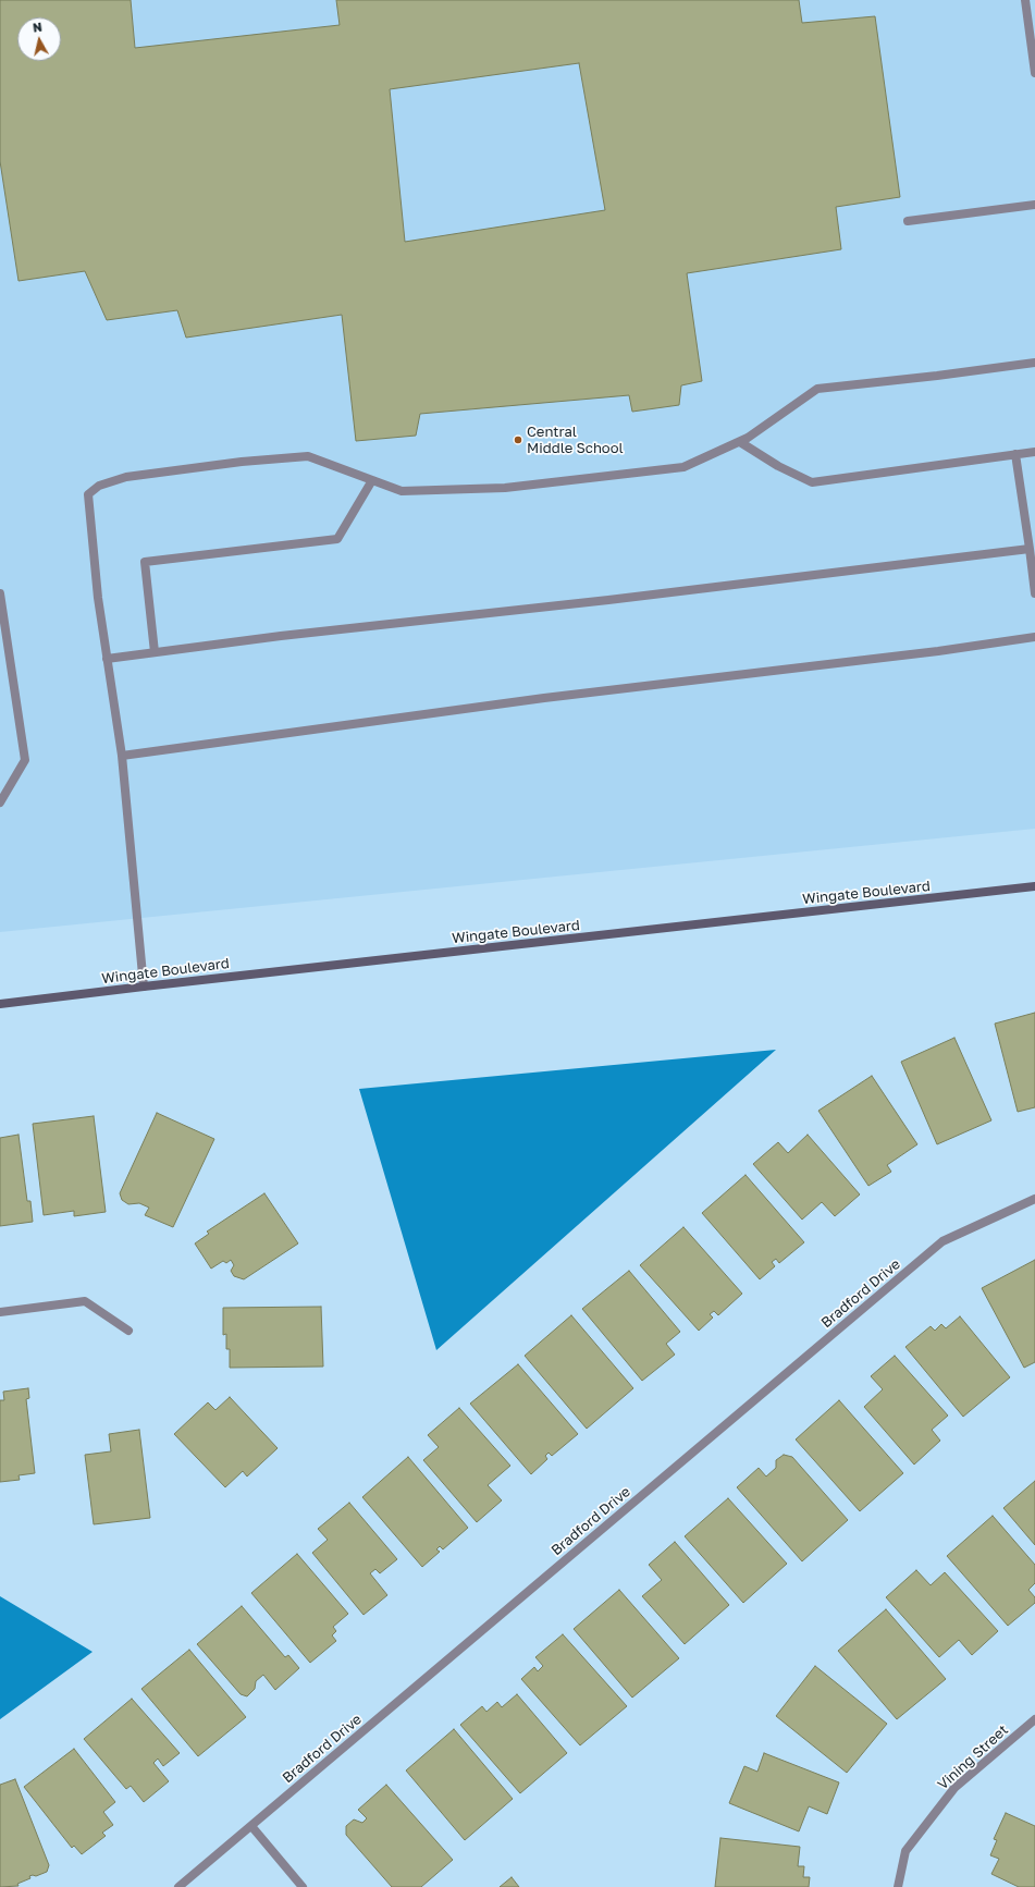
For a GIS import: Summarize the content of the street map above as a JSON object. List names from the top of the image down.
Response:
{
  "streets": {
    "street": ["Wingate Boulevard", "Bradford Drive", "Vining Street"]
  },
  "places": ["Central Middle School"],
  "north": "top"
}
